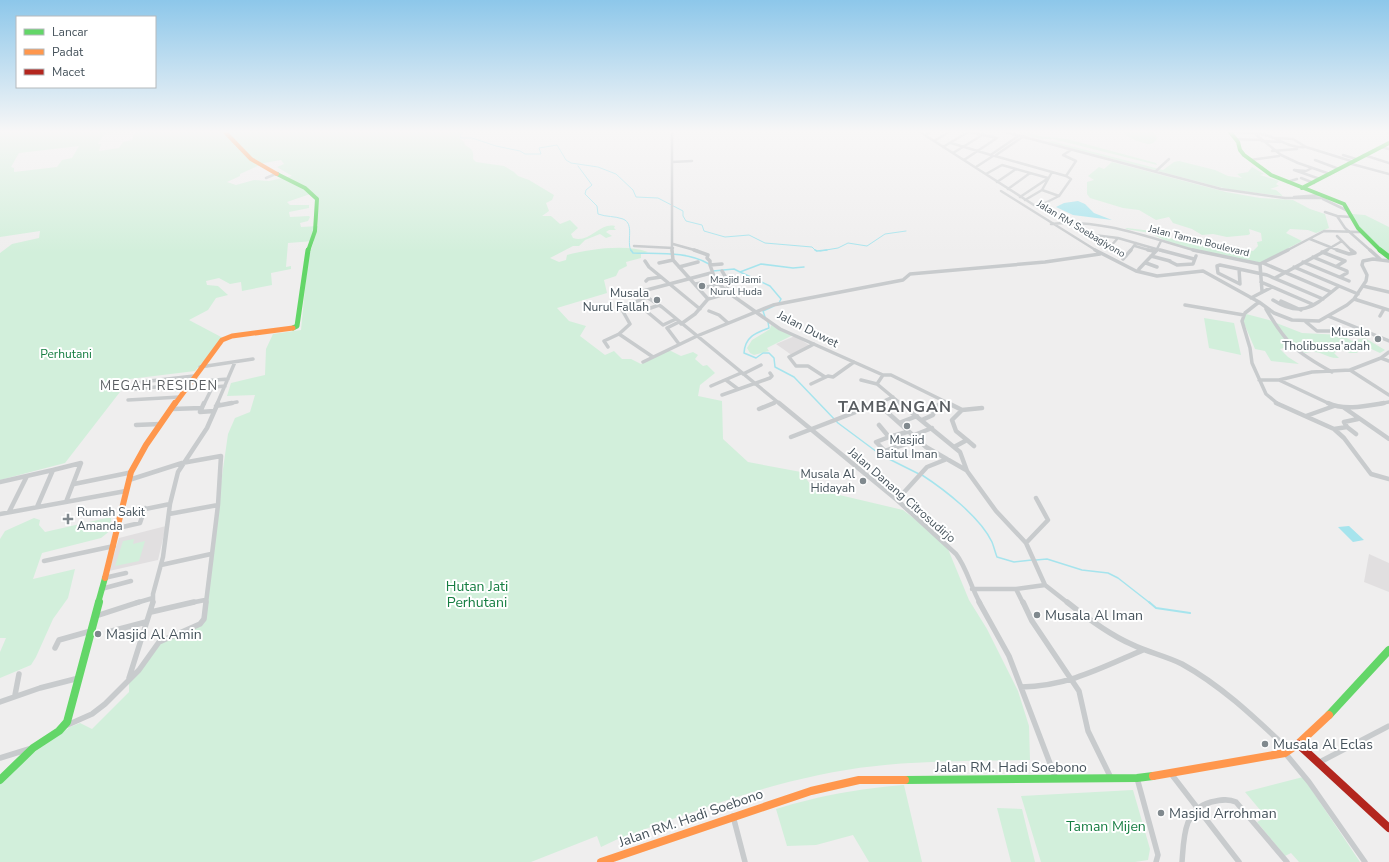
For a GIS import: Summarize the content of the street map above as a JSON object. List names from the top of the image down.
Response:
{
  "streets": {
    "street": [
      "Jalan RM Soebagiyono",
      "Jalan Taman Boulevard",
      "Jalan Duwet",
      "Jalan Danang Citrosudirjo",
      "Jalan RM. Hadi Soebono"
    ]
  },
  "crossings": [
    ["Jalan RM Soebagiyono", "Jalan Taman Boulevard"],
    ["Jalan Danang Citrosudirjo", "Jalan RM. Hadi Soebono"]
  ],
  "districts": ["MEGAH RESIDEN", "TAMBANGAN"],
  "parks": ["Perhutani", "Hutan Jati Perhutani", "Taman Mijen"],
  "places": {
    "other": [
      "Masjid Jami Nurul Huda",
      "Musala Nurul Fallah",
      "Musala Tholibussa'adah",
      "Masjid Baitul Iman",
      "Musala Al Hidayah",
      "Musala Al Iman",
      "Masjid Al Amin",
      "Musala Al Eclas",
      "Masjid Arrohman"
    ],
    "health": ["Rumah Sakit Amanda"]
  },
  "legend": ["Lancar", "Padat", "Macet"]
}
